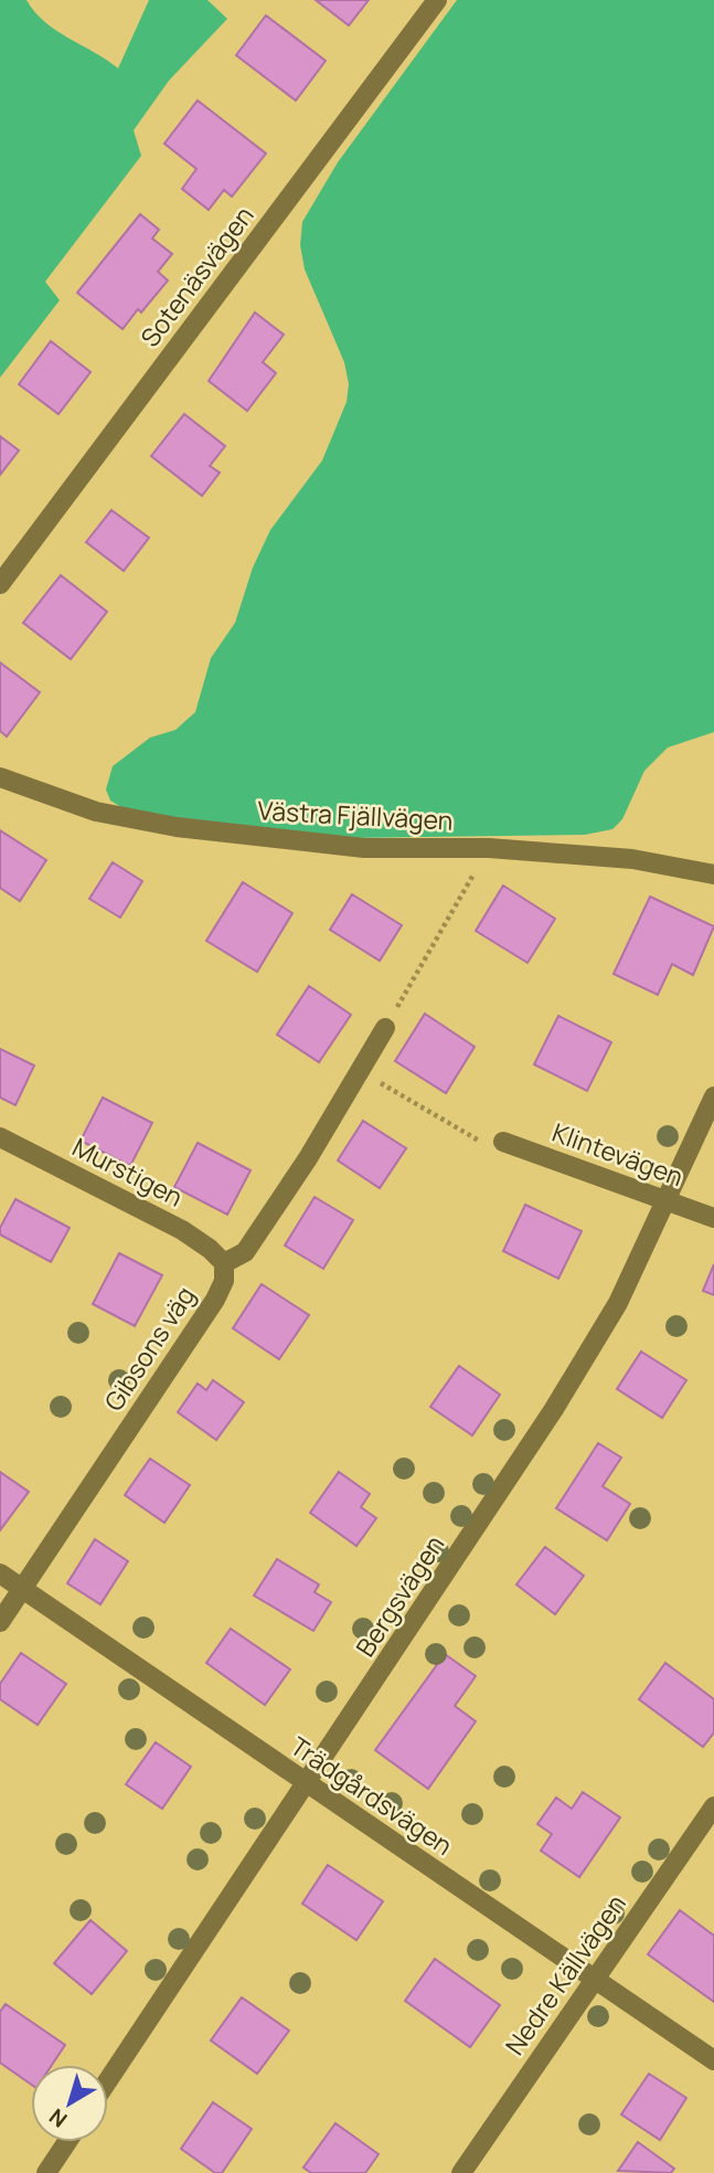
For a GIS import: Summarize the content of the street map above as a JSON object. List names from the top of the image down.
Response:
{
  "streets": {
    "street": [
      "Sotenäsvägen",
      "Västra Fjällvägen",
      "Klintevägen",
      "Murstigen",
      "Gibsons väg",
      "Bergsvägen",
      "Trädgårdsvägen",
      "Nedre Källvägen"
    ]
  },
  "crossings": [
    ["Klintevägen", "Bergsvägen"],
    ["Murstigen", "Gibsons väg"],
    ["Gibsons väg", "Trädgårdsvägen"],
    ["Bergsvägen", "Trädgårdsvägen"],
    ["Trädgårdsvägen", "Nedre Källvägen"]
  ],
  "north": "bottom left"
}
